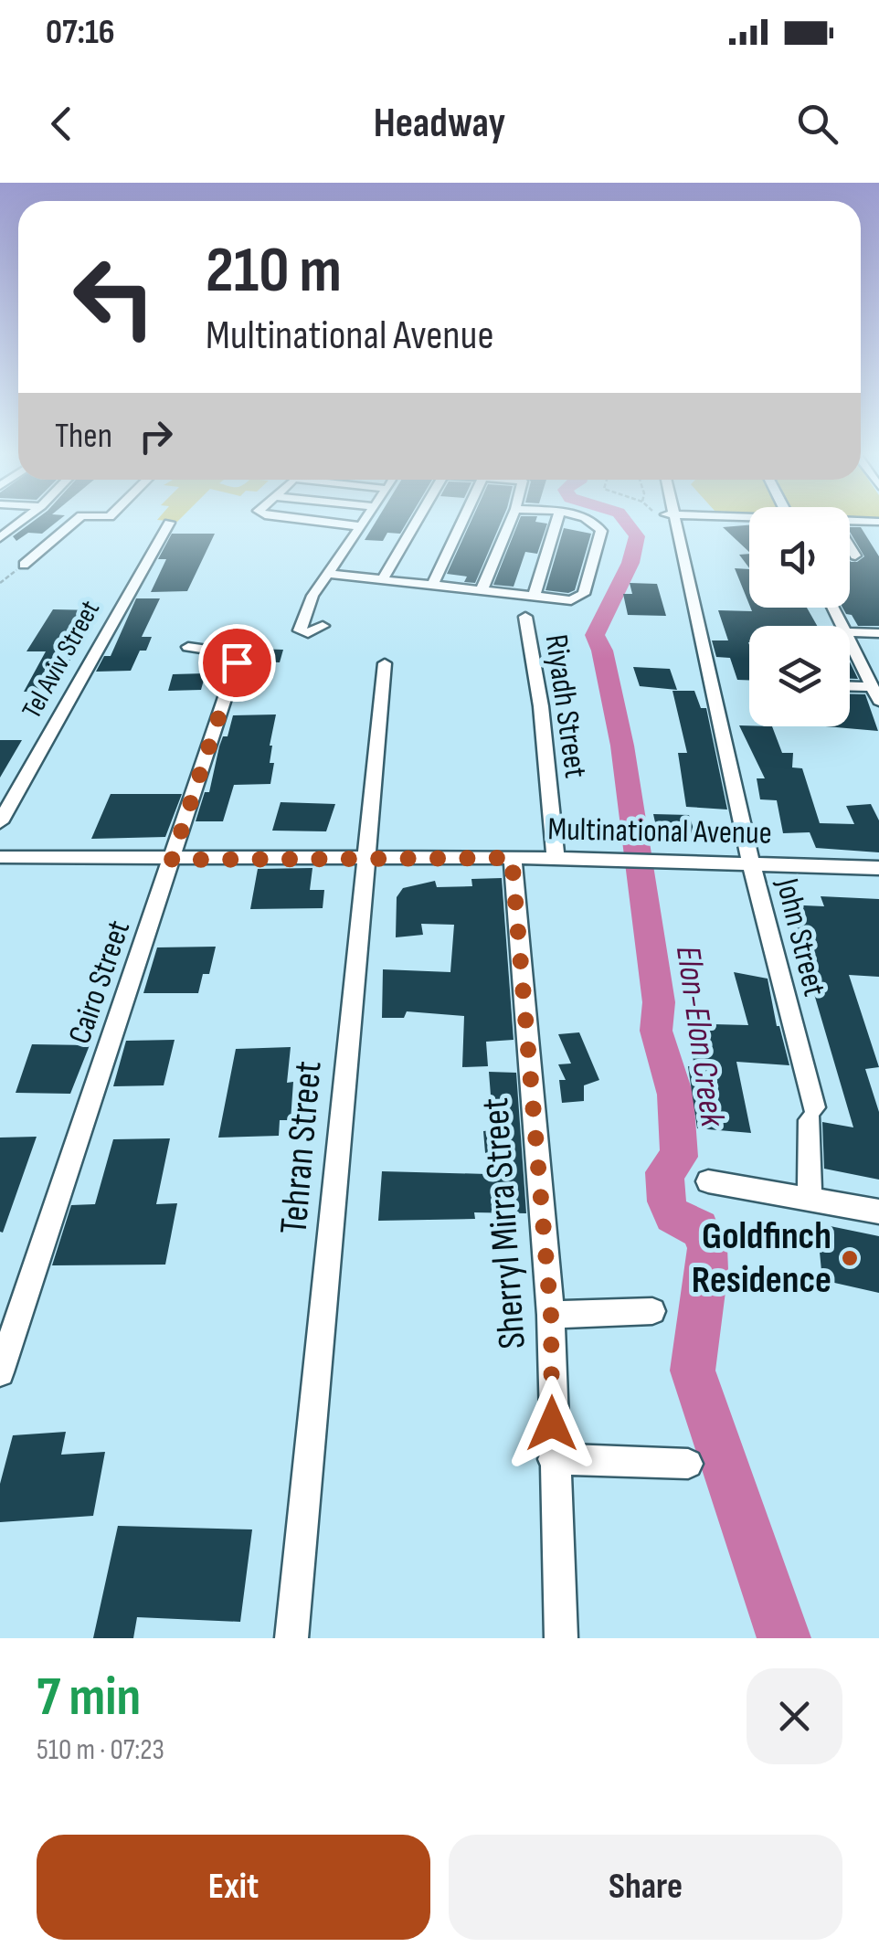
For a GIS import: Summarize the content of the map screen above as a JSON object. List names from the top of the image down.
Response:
{
  "streets": {
    "street": [
      "Tel Aviv Street",
      "Riyadh Street",
      "Multinational Avenue",
      "John Street",
      "Cairo Street",
      "Tehran Street",
      "Sherryl Mirra Street"
    ]
  },
  "crossings": [
    ["Riyadh Street", "Multinational Avenue"],
    ["Multinational Avenue", "John Street"],
    ["Multinational Avenue", "Cairo Street"],
    ["Multinational Avenue", "Tehran Street"],
    ["Multinational Avenue", "Sherryl Mirra Street"]
  ],
  "water": ["Elon-Elon Creek"],
  "places": ["Goldfinch Residence"],
  "page": {
    "status": "07:16",
    "header": "Headway",
    "turn": ["210 m", "Multinational Avenue"],
    "then": "Then",
    "heading": ["7 min", "510 m · 07:23"],
    "buttons": ["Exit", "Share"]
  }
}
